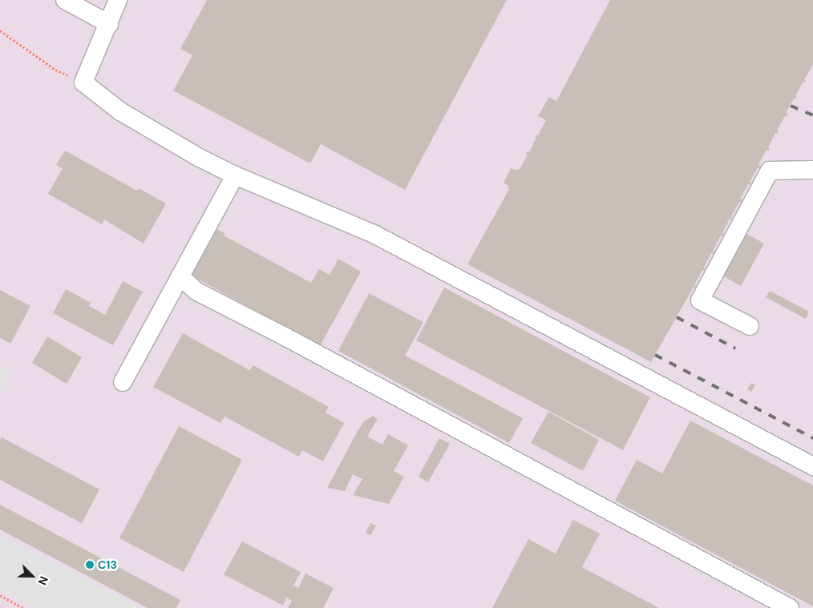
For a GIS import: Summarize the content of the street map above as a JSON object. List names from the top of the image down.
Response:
{
  "places": ["C13"],
  "north": "bottom right"
}
